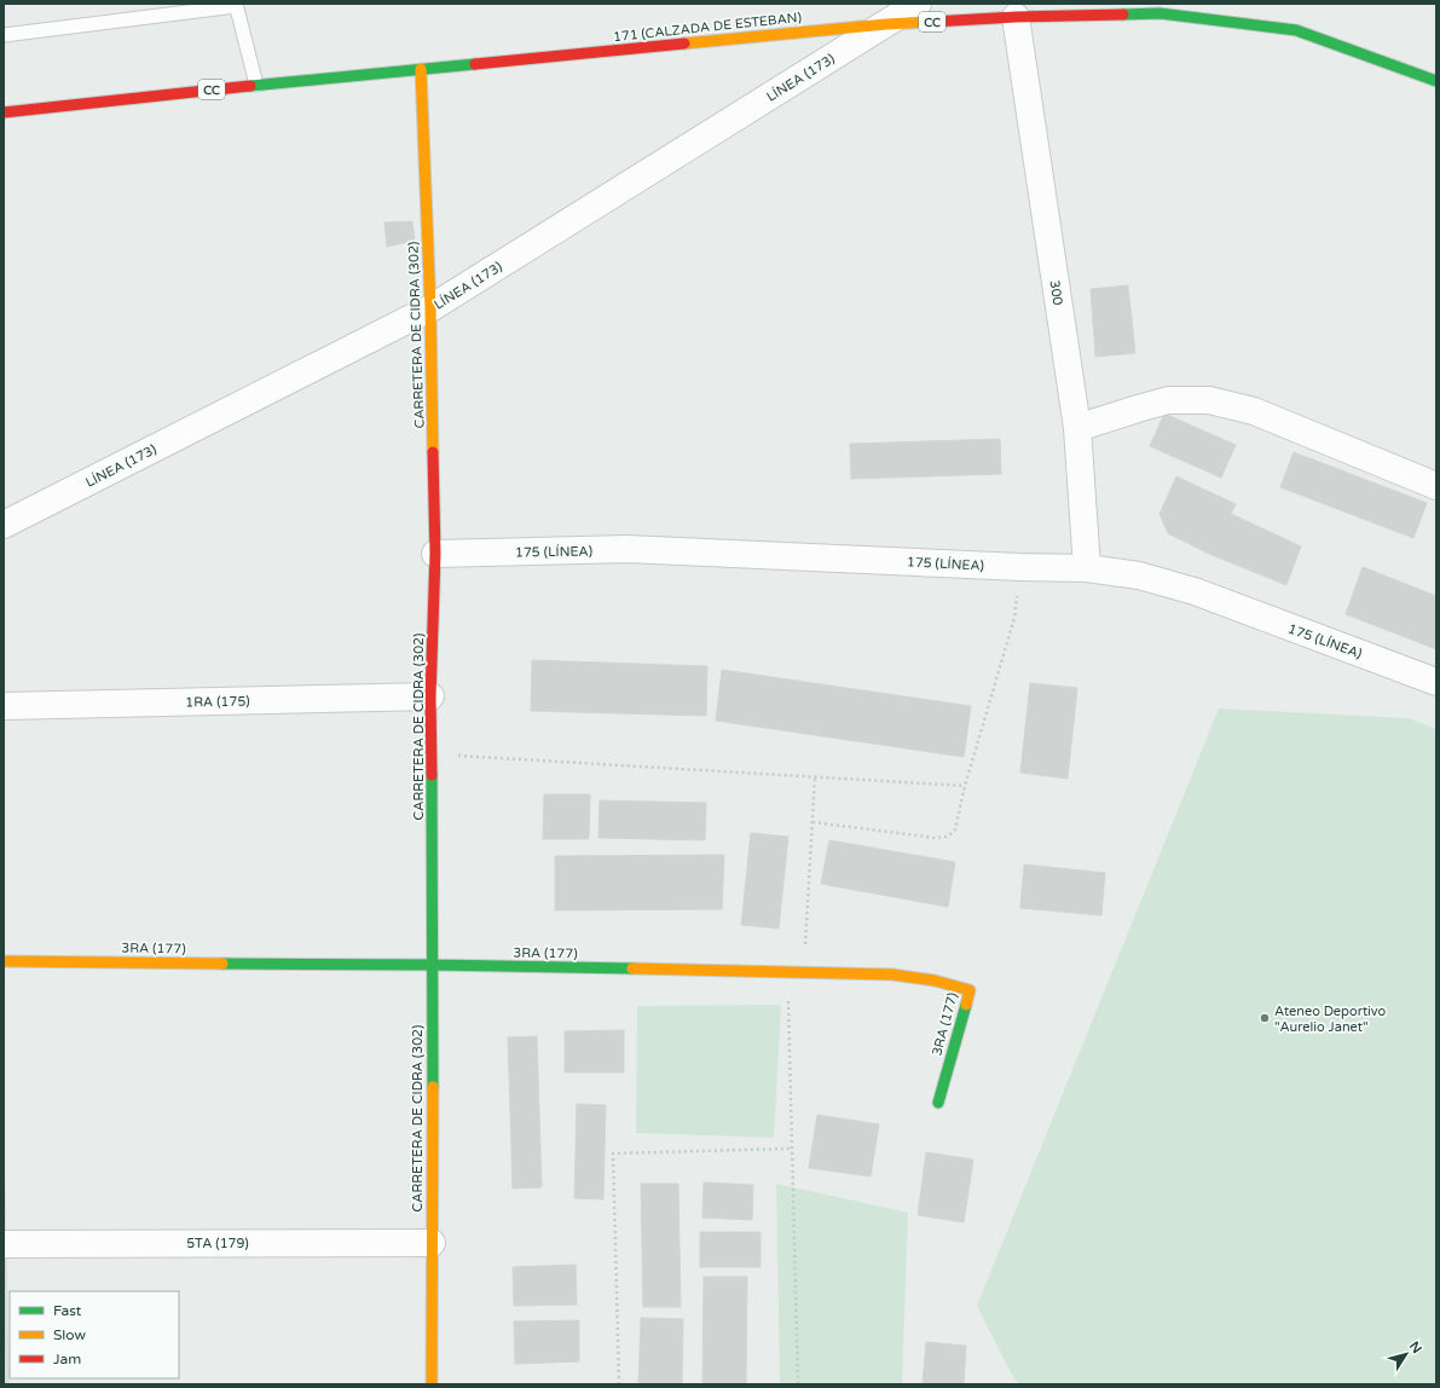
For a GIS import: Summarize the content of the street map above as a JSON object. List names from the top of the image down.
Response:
{
  "streets": {
    "main road": [
      "CC",
      "171 (CALZADA DE ESTEBAN)",
      "CARRETERA DE CIDRA (302)",
      "3RA (177)"
    ],
    "street": [
      "LÍNEA (173)",
      "300",
      "175 (LÍNEA)",
      "1RA (175)",
      "5TA (179)"
    ]
  },
  "crossings": [
    ["171 (CALZADA DE ESTEBAN)", "LÍNEA (173)"],
    ["171 (CALZADA DE ESTEBAN)", "300"],
    ["171 (CALZADA DE ESTEBAN)", "CARRETERA DE CIDRA (302)"],
    ["LÍNEA (173)", "CARRETERA DE CIDRA (302)"],
    ["300", "175 (LÍNEA)"],
    ["CARRETERA DE CIDRA (302)", "175 (LÍNEA)"],
    ["CARRETERA DE CIDRA (302)", "1RA (175)"],
    ["CARRETERA DE CIDRA (302)", "3RA (177)"],
    ["CARRETERA DE CIDRA (302)", "5TA (179)"]
  ],
  "places": ["Ateneo Deportivo \"Aurelio Janet\""],
  "legend": ["Fast", "Slow", "Jam"],
  "north": "top right"
}
